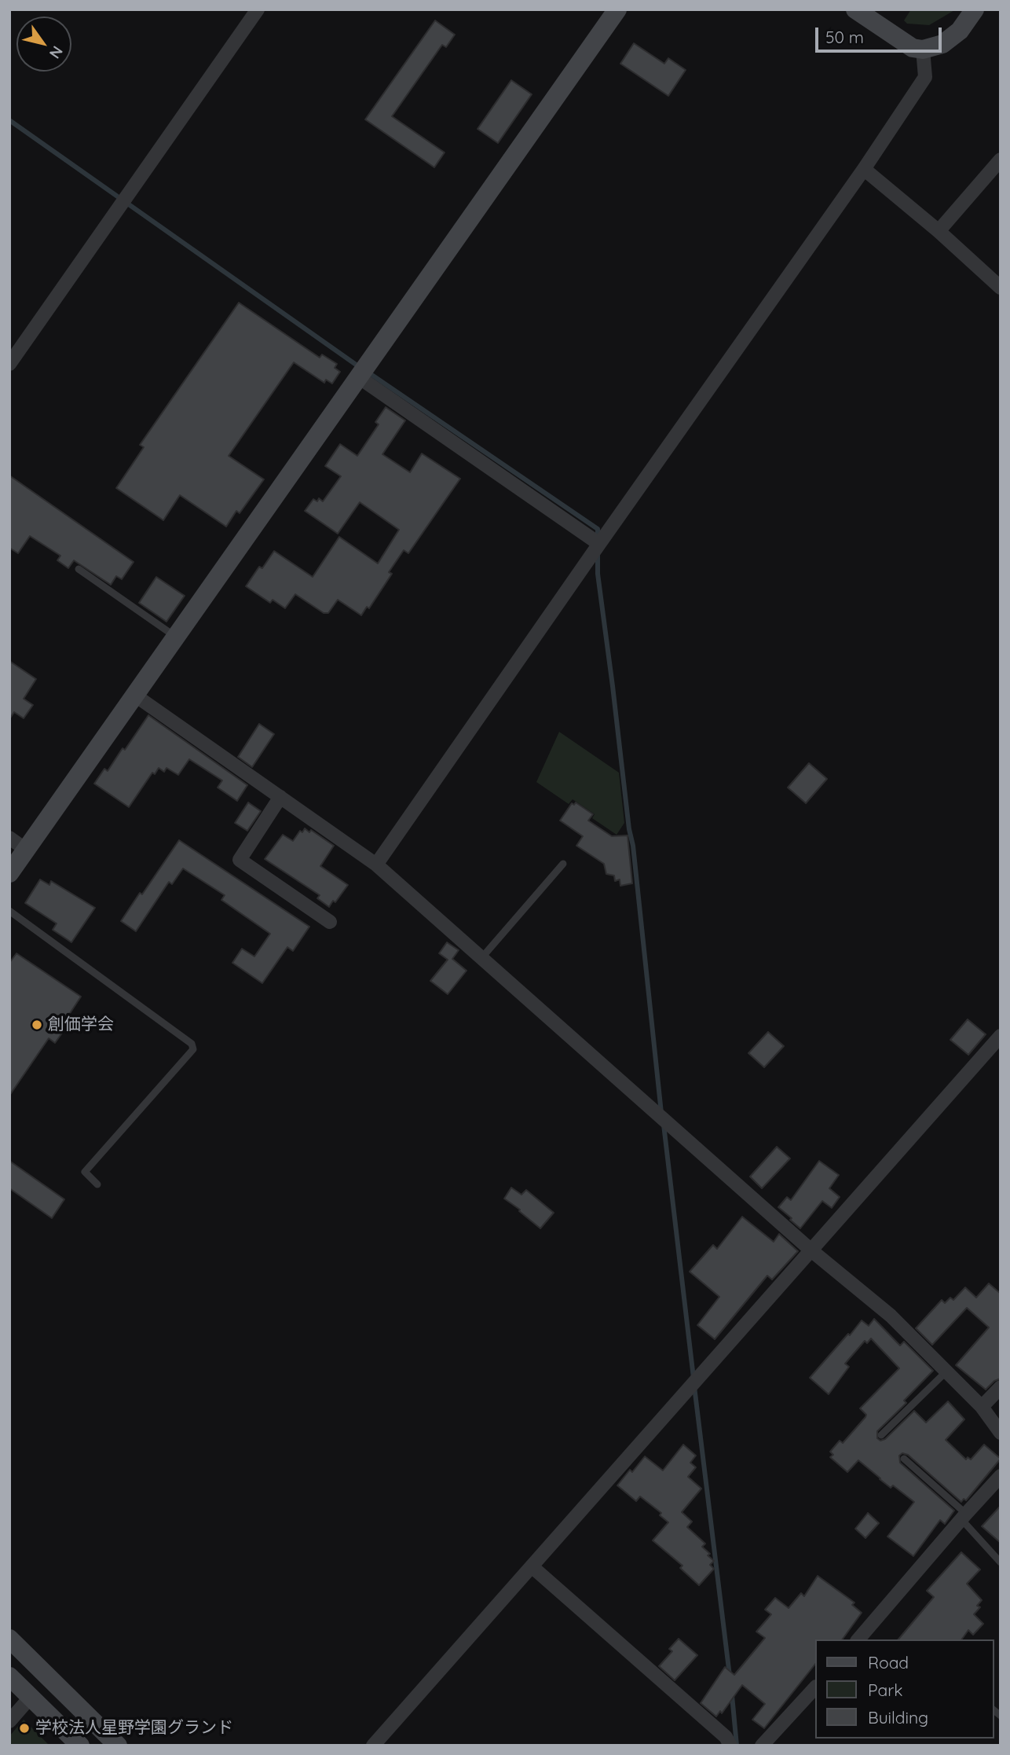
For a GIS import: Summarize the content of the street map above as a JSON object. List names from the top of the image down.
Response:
{
  "places": ["創価学会", "学校法人星野学園グランド"],
  "legend": ["Road", "Park", "Building"],
  "scale_bar": "50 m",
  "north": "bottom right"
}
